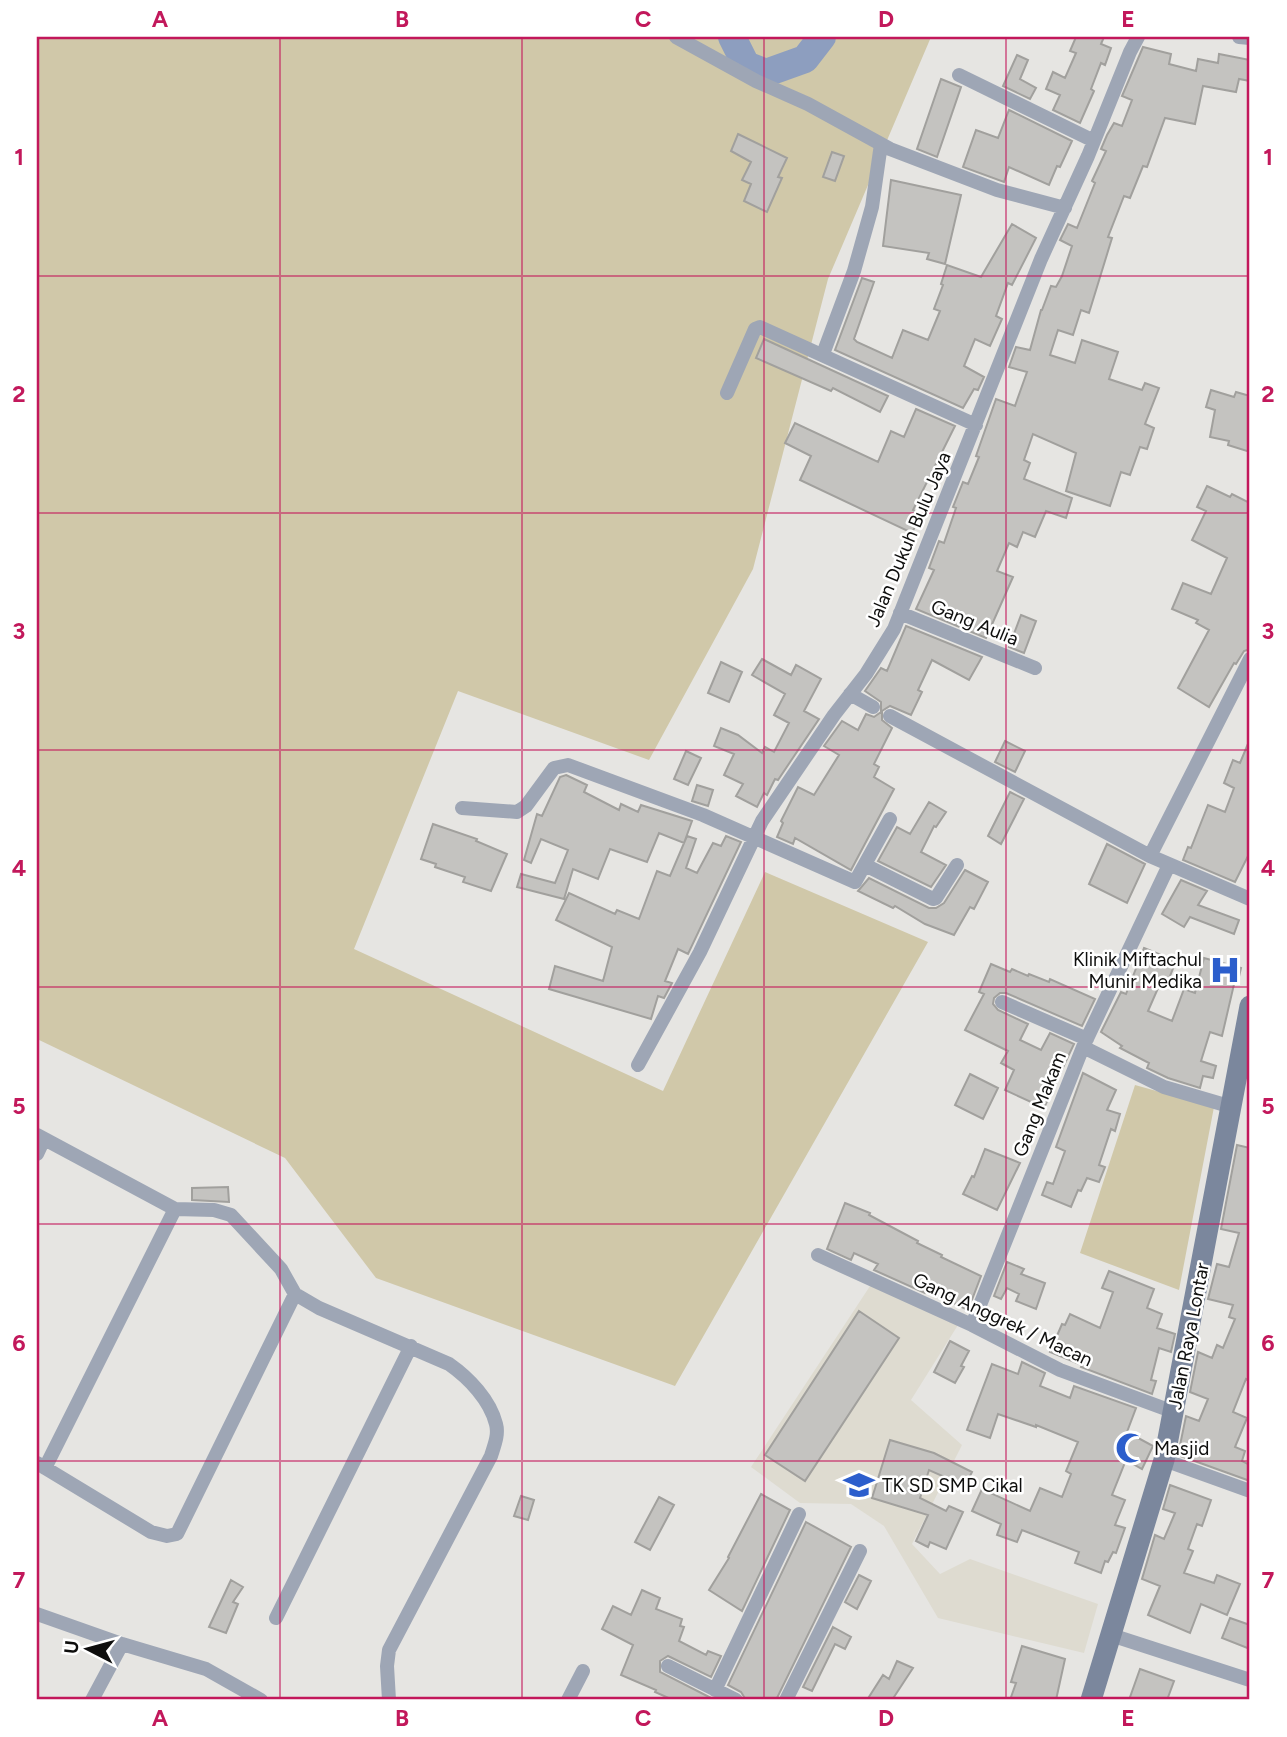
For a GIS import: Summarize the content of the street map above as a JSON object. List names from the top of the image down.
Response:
{
  "streets": {
    "street": [
      "Jalan Dukuh Bulu Jaya",
      "Gang Aulia",
      "Gang Makam",
      "Gang Anggrek / Macan",
      "Jalan Raya Lontar"
    ]
  },
  "crossings": [
    ["Jalan Dukuh Bulu Jaya", "Gang Aulia"],
    ["Gang Makam", "Gang Anggrek / Macan"],
    ["Gang Makam", "Jalan Raya Lontar"],
    ["Gang Anggrek / Macan", "Jalan Raya Lontar"]
  ],
  "places": {
    "hospital": ["Klinik Miftachul Munir Medika"],
    "mosque": ["Masjid"],
    "school or university": ["TK SD SMP Cikal"]
  },
  "north": "left",
  "grid": {
    "columns": [
      "A",
      "B",
      "C",
      "D",
      "E"
    ],
    "rows": [
      "1",
      "2",
      "3",
      "4",
      "5",
      "6",
      "7"
    ]
  }
}
